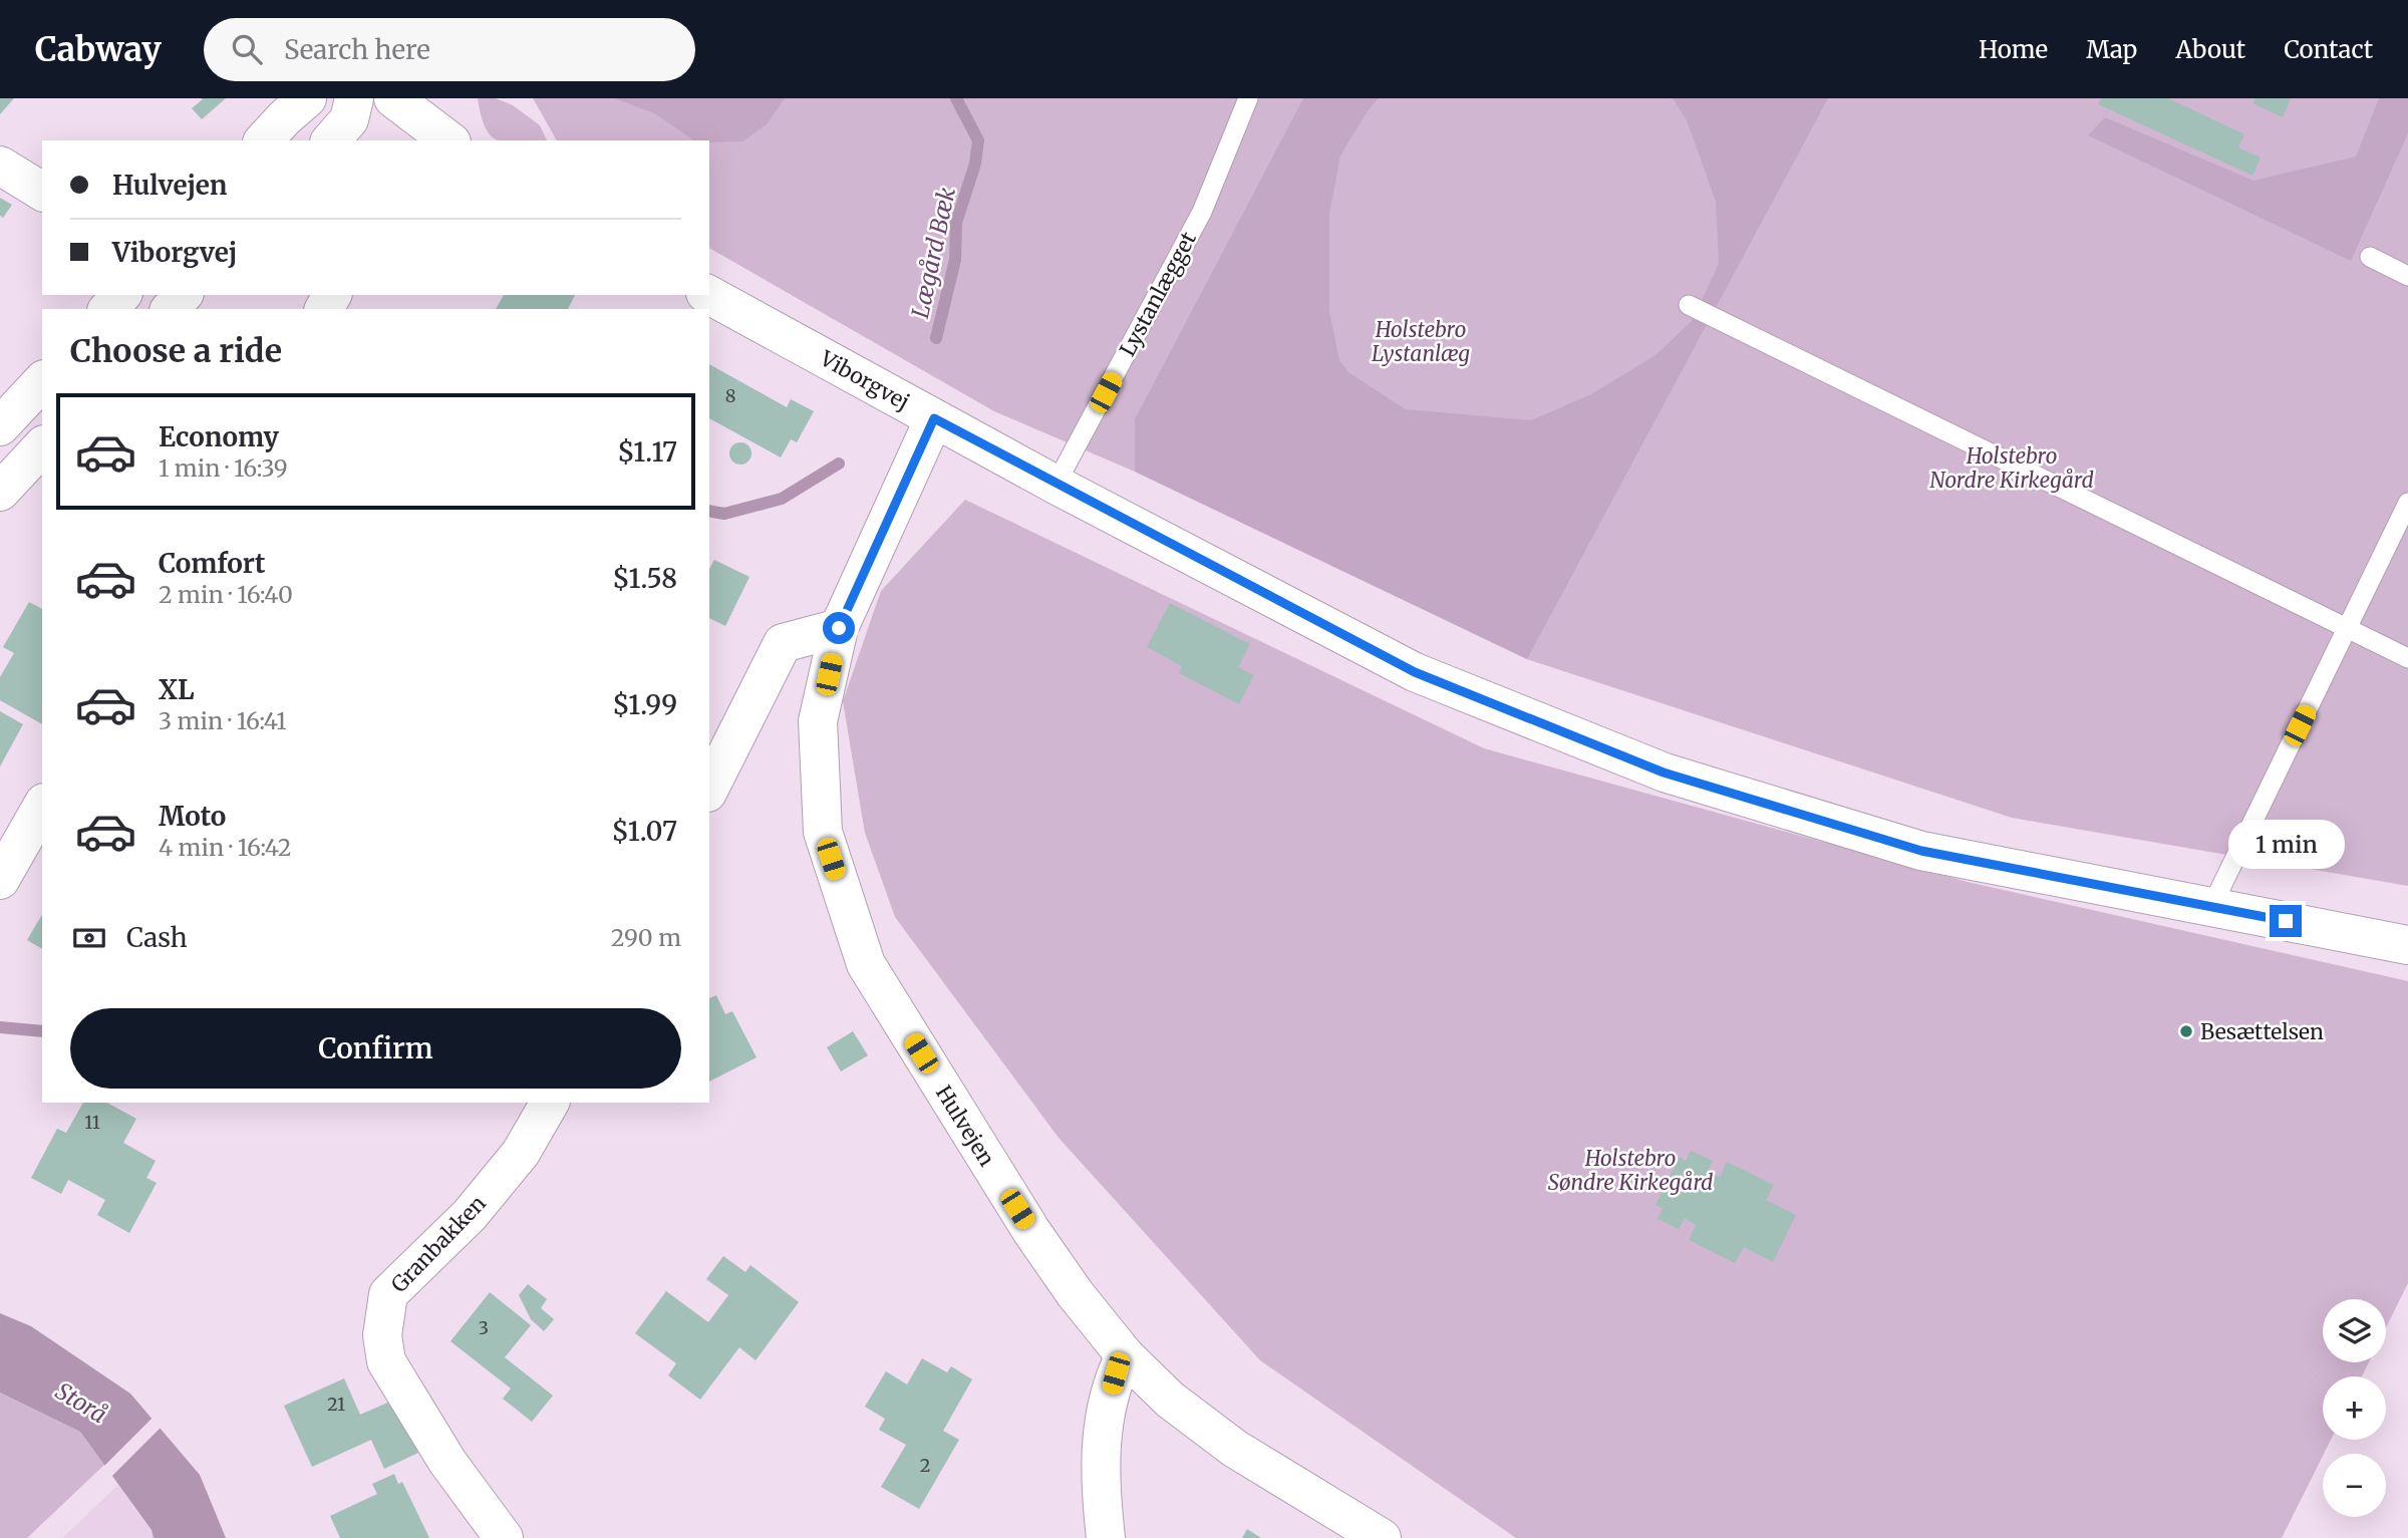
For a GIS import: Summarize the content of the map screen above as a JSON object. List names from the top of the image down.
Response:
{
  "streets": {
    "street": ["Viborgvej", "Hulvejen", "Granbakken"],
    "lane": ["Lystanlægget"]
  },
  "crossings": [
    ["Lystanlægget", "Viborgvej"],
    ["Viborgvej", "Hulvejen"]
  ],
  "water": ["Lægård Bæk", "Storå"],
  "parks": ["Holstebro Lystanlæg", "Holstebro Nordre Kirkegård", "Holstebro Søndre Kirkegård"],
  "places": ["Besættelsen"],
  "house_numbers": [
    "8",
    "11",
    "3",
    "21",
    "2"
  ],
  "page": {
    "header": "Cabway",
    "search": "Search here",
    "nav": [
      "Home",
      "Map",
      "About",
      "Contact"
    ],
    "banner": ["Hulvejen", "Viborgvej"],
    "heading": "Choose a ride",
    "list": [
      {
        "name": "Economy",
        "note": "1 min · 16:39",
        "value": "$1.17"
      },
      {
        "name": "Comfort",
        "note": "2 min · 16:40",
        "value": "$1.58"
      },
      {
        "name": "XL",
        "note": "3 min · 16:41",
        "value": "$1.99"
      },
      {
        "name": "Moto",
        "note": "4 min · 16:42",
        "value": "$1.07"
      }
    ],
    "bubble": "1 min",
    "pay": ["Cash", "290 m"],
    "buttons": "Confirm",
    "map_buttons": ["+", "−"]
  }
}
